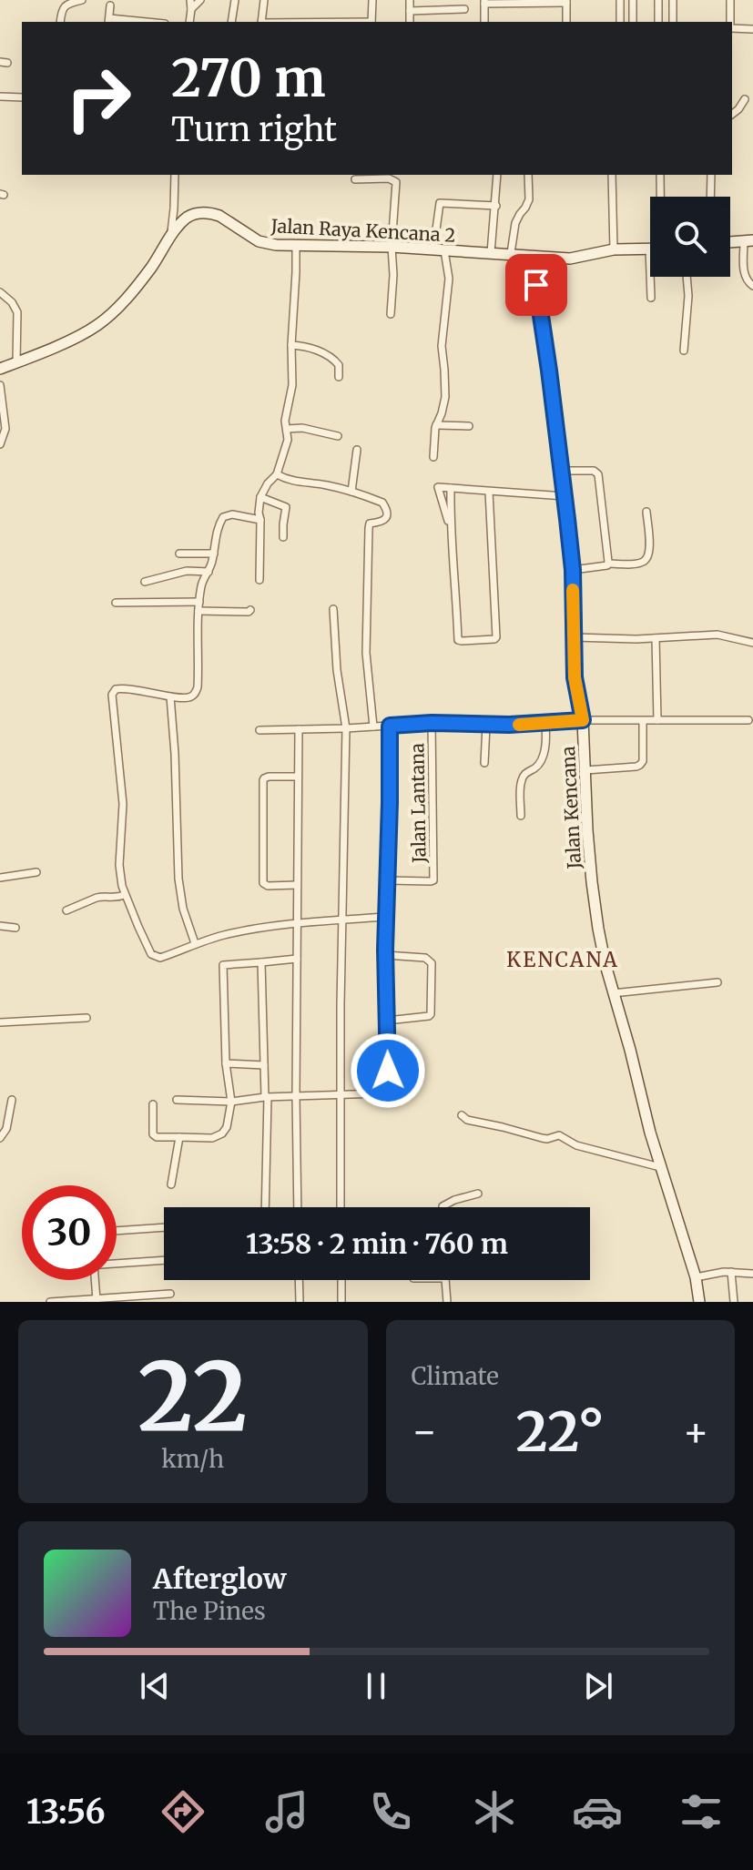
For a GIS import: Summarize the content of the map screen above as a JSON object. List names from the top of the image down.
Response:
{
  "streets": {
    "street": ["Jalan Raya Kencana 2", "Jalan Lantana", "Jalan Kencana"]
  },
  "crossings": [
    ["Jalan Raya Kencana 2", "Jalan Kencana"]
  ],
  "districts": ["KENCANA"],
  "page": {
    "turn": ["270 m", "Turn right"],
    "limit": "30",
    "trip": "13:58 · 2 min · 760 m",
    "tile": [
      ["22", "km/h"],
      "Climate"
    ],
    "heat": ["−", "22°", "+"],
    "song": ["Afterglow", "The Pines"],
    "tabs": "13:56"
  }
}
